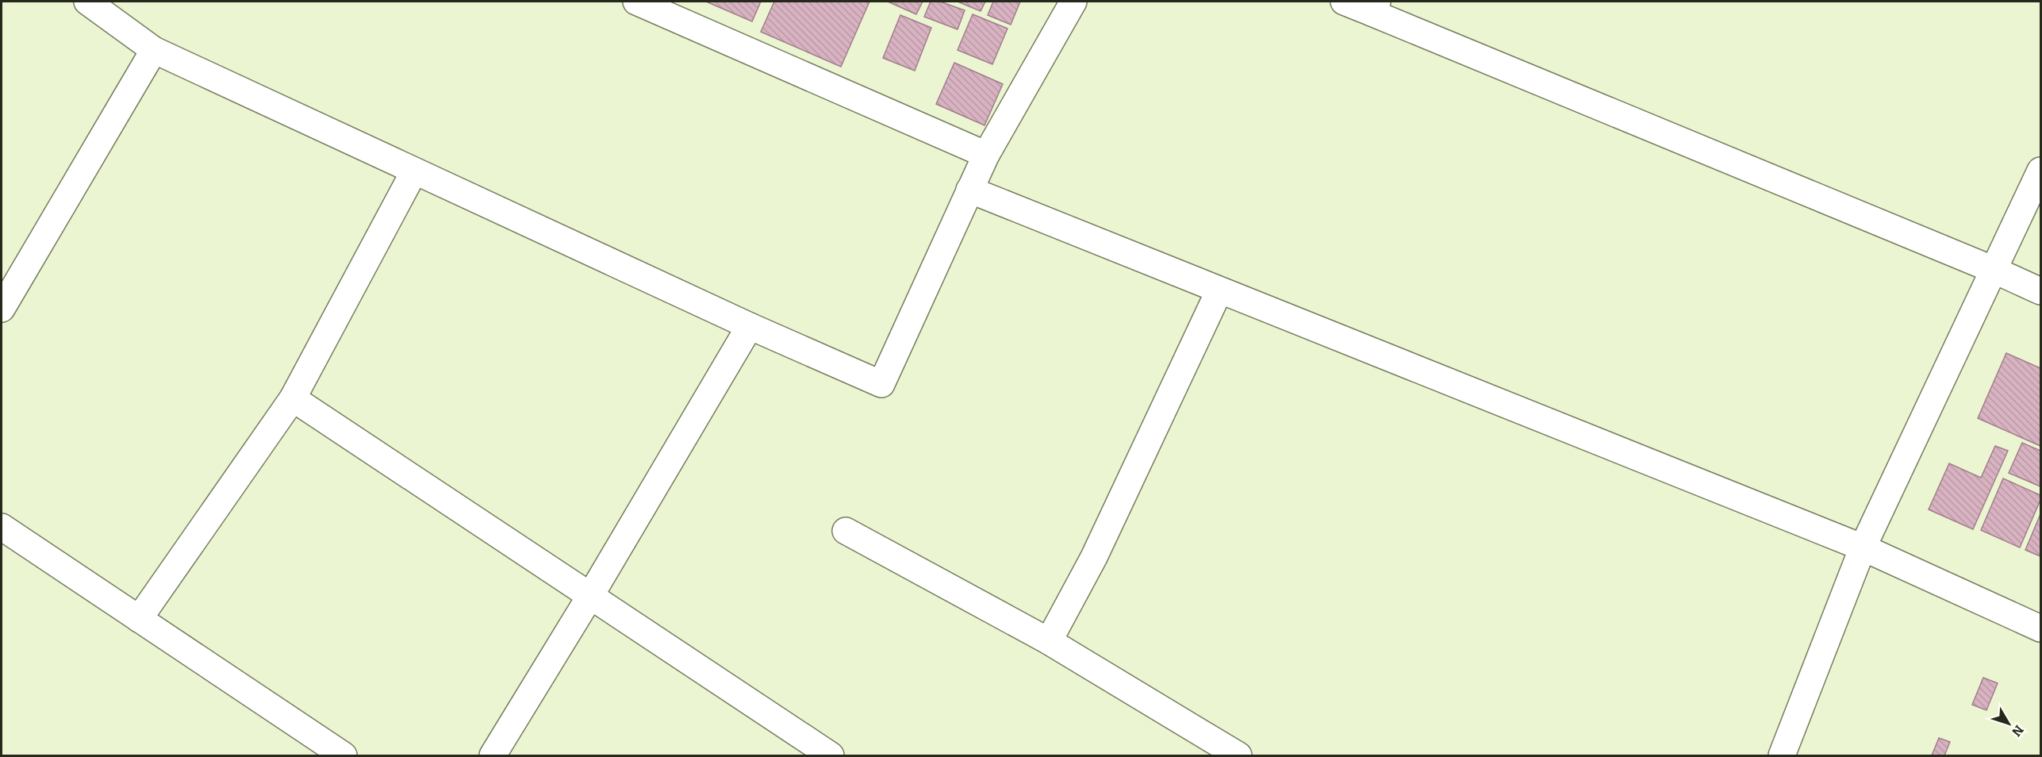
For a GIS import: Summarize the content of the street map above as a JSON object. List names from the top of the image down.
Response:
{
  "north": "bottom right"
}
